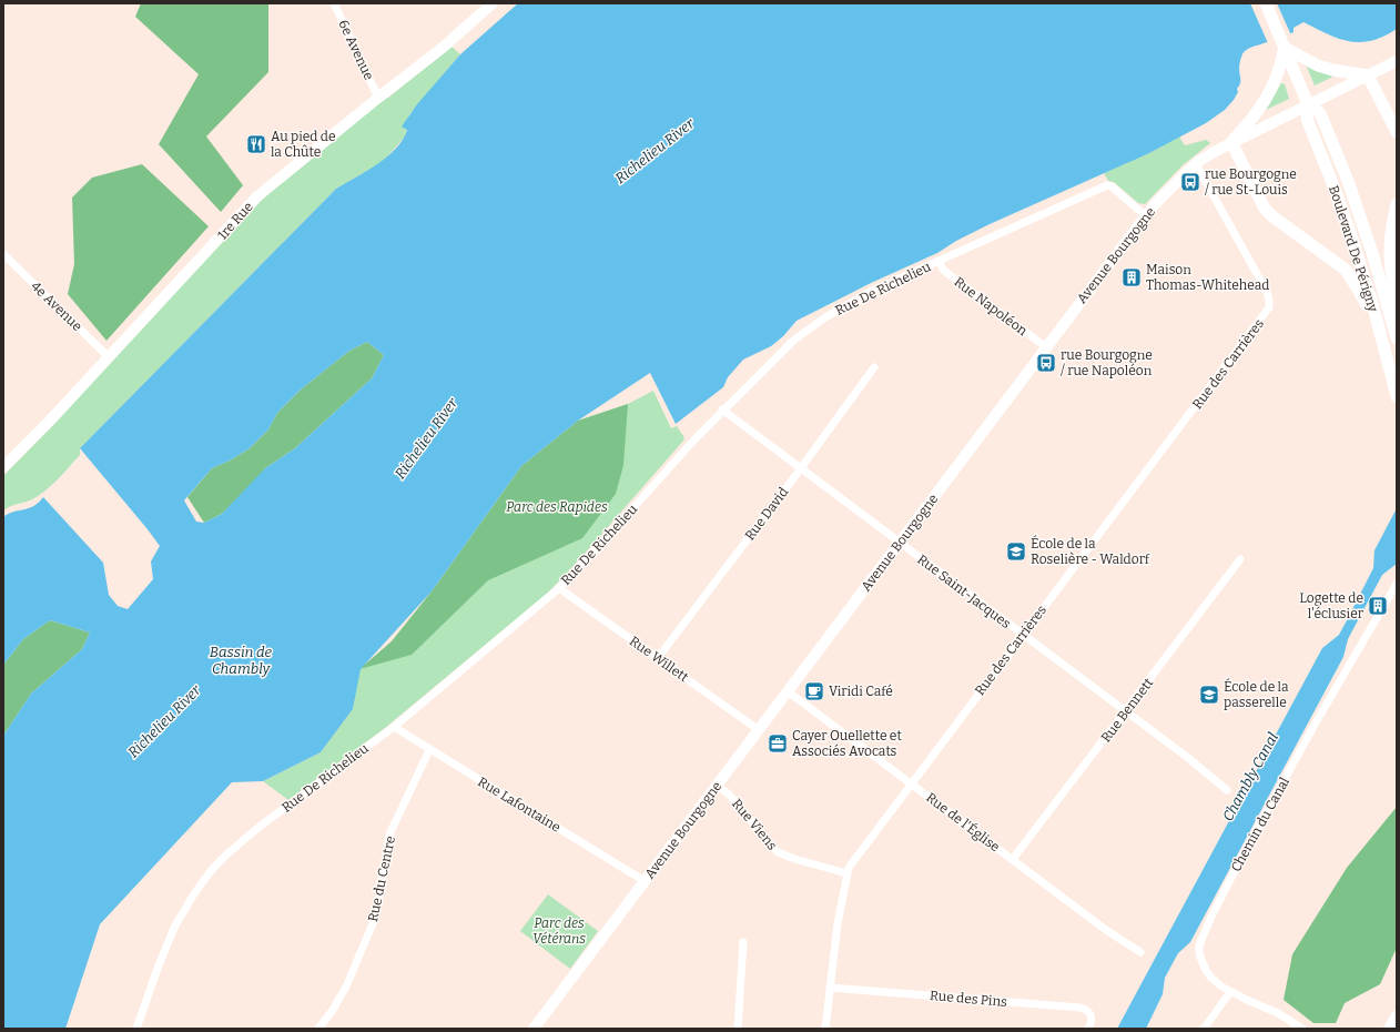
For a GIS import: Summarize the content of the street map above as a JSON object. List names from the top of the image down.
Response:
{
  "streets": {
    "main road": ["Boulevard De Périgny"],
    "street": [
      "6e Avenue",
      "1re Rue",
      "Avenue Bourgogne",
      "Rue De Richelieu",
      "4e Avenue",
      "Rue Napoléon",
      "Rue des Carrières",
      "Rue David",
      "Rue Saint-Jacques",
      "Rue Willett",
      "Rue Bennett",
      "Rue Lafontaine",
      "Rue de l'Église",
      "Rue Viens",
      "Chemin du Canal",
      "Rue du Centre",
      "Rue des Pins"
    ]
  },
  "crossings": [
    ["6e Avenue", "1re Rue"],
    ["1re Rue", "4e Avenue"],
    ["Boulevard De Périgny", "Avenue Bourgogne"],
    ["Avenue Bourgogne", "Rue De Richelieu"],
    ["Avenue Bourgogne", "Rue Napoléon"],
    ["Avenue Bourgogne", "Rue des Carrières"],
    ["Avenue Bourgogne", "Rue Saint-Jacques"],
    ["Avenue Bourgogne", "Rue Willett"],
    ["Avenue Bourgogne", "Rue Lafontaine"],
    ["Avenue Bourgogne", "Rue de l'Église"],
    ["Avenue Bourgogne", "Rue Viens"],
    ["Rue De Richelieu", "Rue Napoléon"],
    ["Rue De Richelieu", "Rue Saint-Jacques"],
    ["Rue De Richelieu", "Rue Willett"],
    ["Rue De Richelieu", "Rue Lafontaine"],
    ["Rue des Carrières", "Rue Saint-Jacques"],
    ["Rue des Carrières", "Rue de l'Église"],
    ["Rue des Carrières", "Rue Viens"],
    ["Rue des Carrières", "Rue des Pins"],
    ["Rue David", "Rue Saint-Jacques"],
    ["Rue David", "Rue Willett"],
    ["Rue Saint-Jacques", "Rue Bennett"],
    ["Rue Bennett", "Rue de l'Église"],
    ["Rue Lafontaine", "Rue du Centre"]
  ],
  "water": ["Richelieu River", "Bassin de Chambly", "Chambly Canal"],
  "parks": ["Parc des Rapides", "Parc des Vétérans"],
  "places": {
    "restaurant": ["Au pied de la Chûte"],
    "bus stop": ["rue Bourgogne / rue St-Louis", "rue Bourgogne / rue Napoléon"],
    "building": ["Maison Thomas-Whitehead", "Logette de l'éclusier"],
    "school or university": ["École de la Roselière - Waldorf", "École de la passerelle"],
    "cafe": ["Viridi Café"],
    "office": ["Cayer Ouellette et Associés Avocats"]
  }
}
